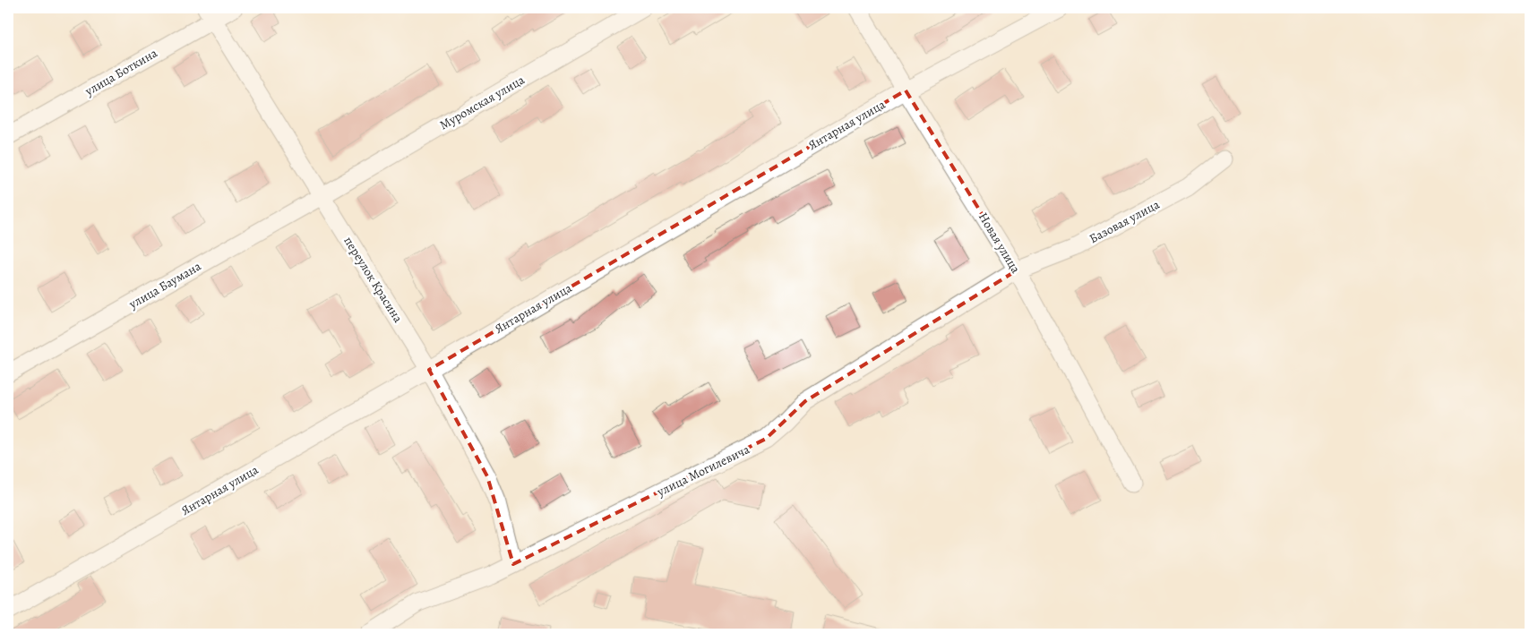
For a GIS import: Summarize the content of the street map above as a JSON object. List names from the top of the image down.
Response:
{
  "streets": {
    "street": [
      "улица Боткина",
      "Муромская улица",
      "Янтарная улица",
      "Базовая улица",
      "Новая улица",
      "переулок Красина",
      "улица Баумана",
      "улица Могилевича"
    ]
  },
  "crossings": [
    ["улица Боткина", "переулок Красина"],
    ["Муромская улица", "переулок Красина"],
    ["Муромская улица", "улица Баумана"],
    ["Янтарная улица", "Новая улица"],
    ["Янтарная улица", "переулок Красина"],
    ["Базовая улица", "Новая улица"],
    ["Базовая улица", "улица Могилевича"],
    ["Новая улица", "улица Могилевича"],
    ["переулок Красина", "улица Баумана"],
    ["переулок Красина", "улица Могилевича"]
  ]
}
